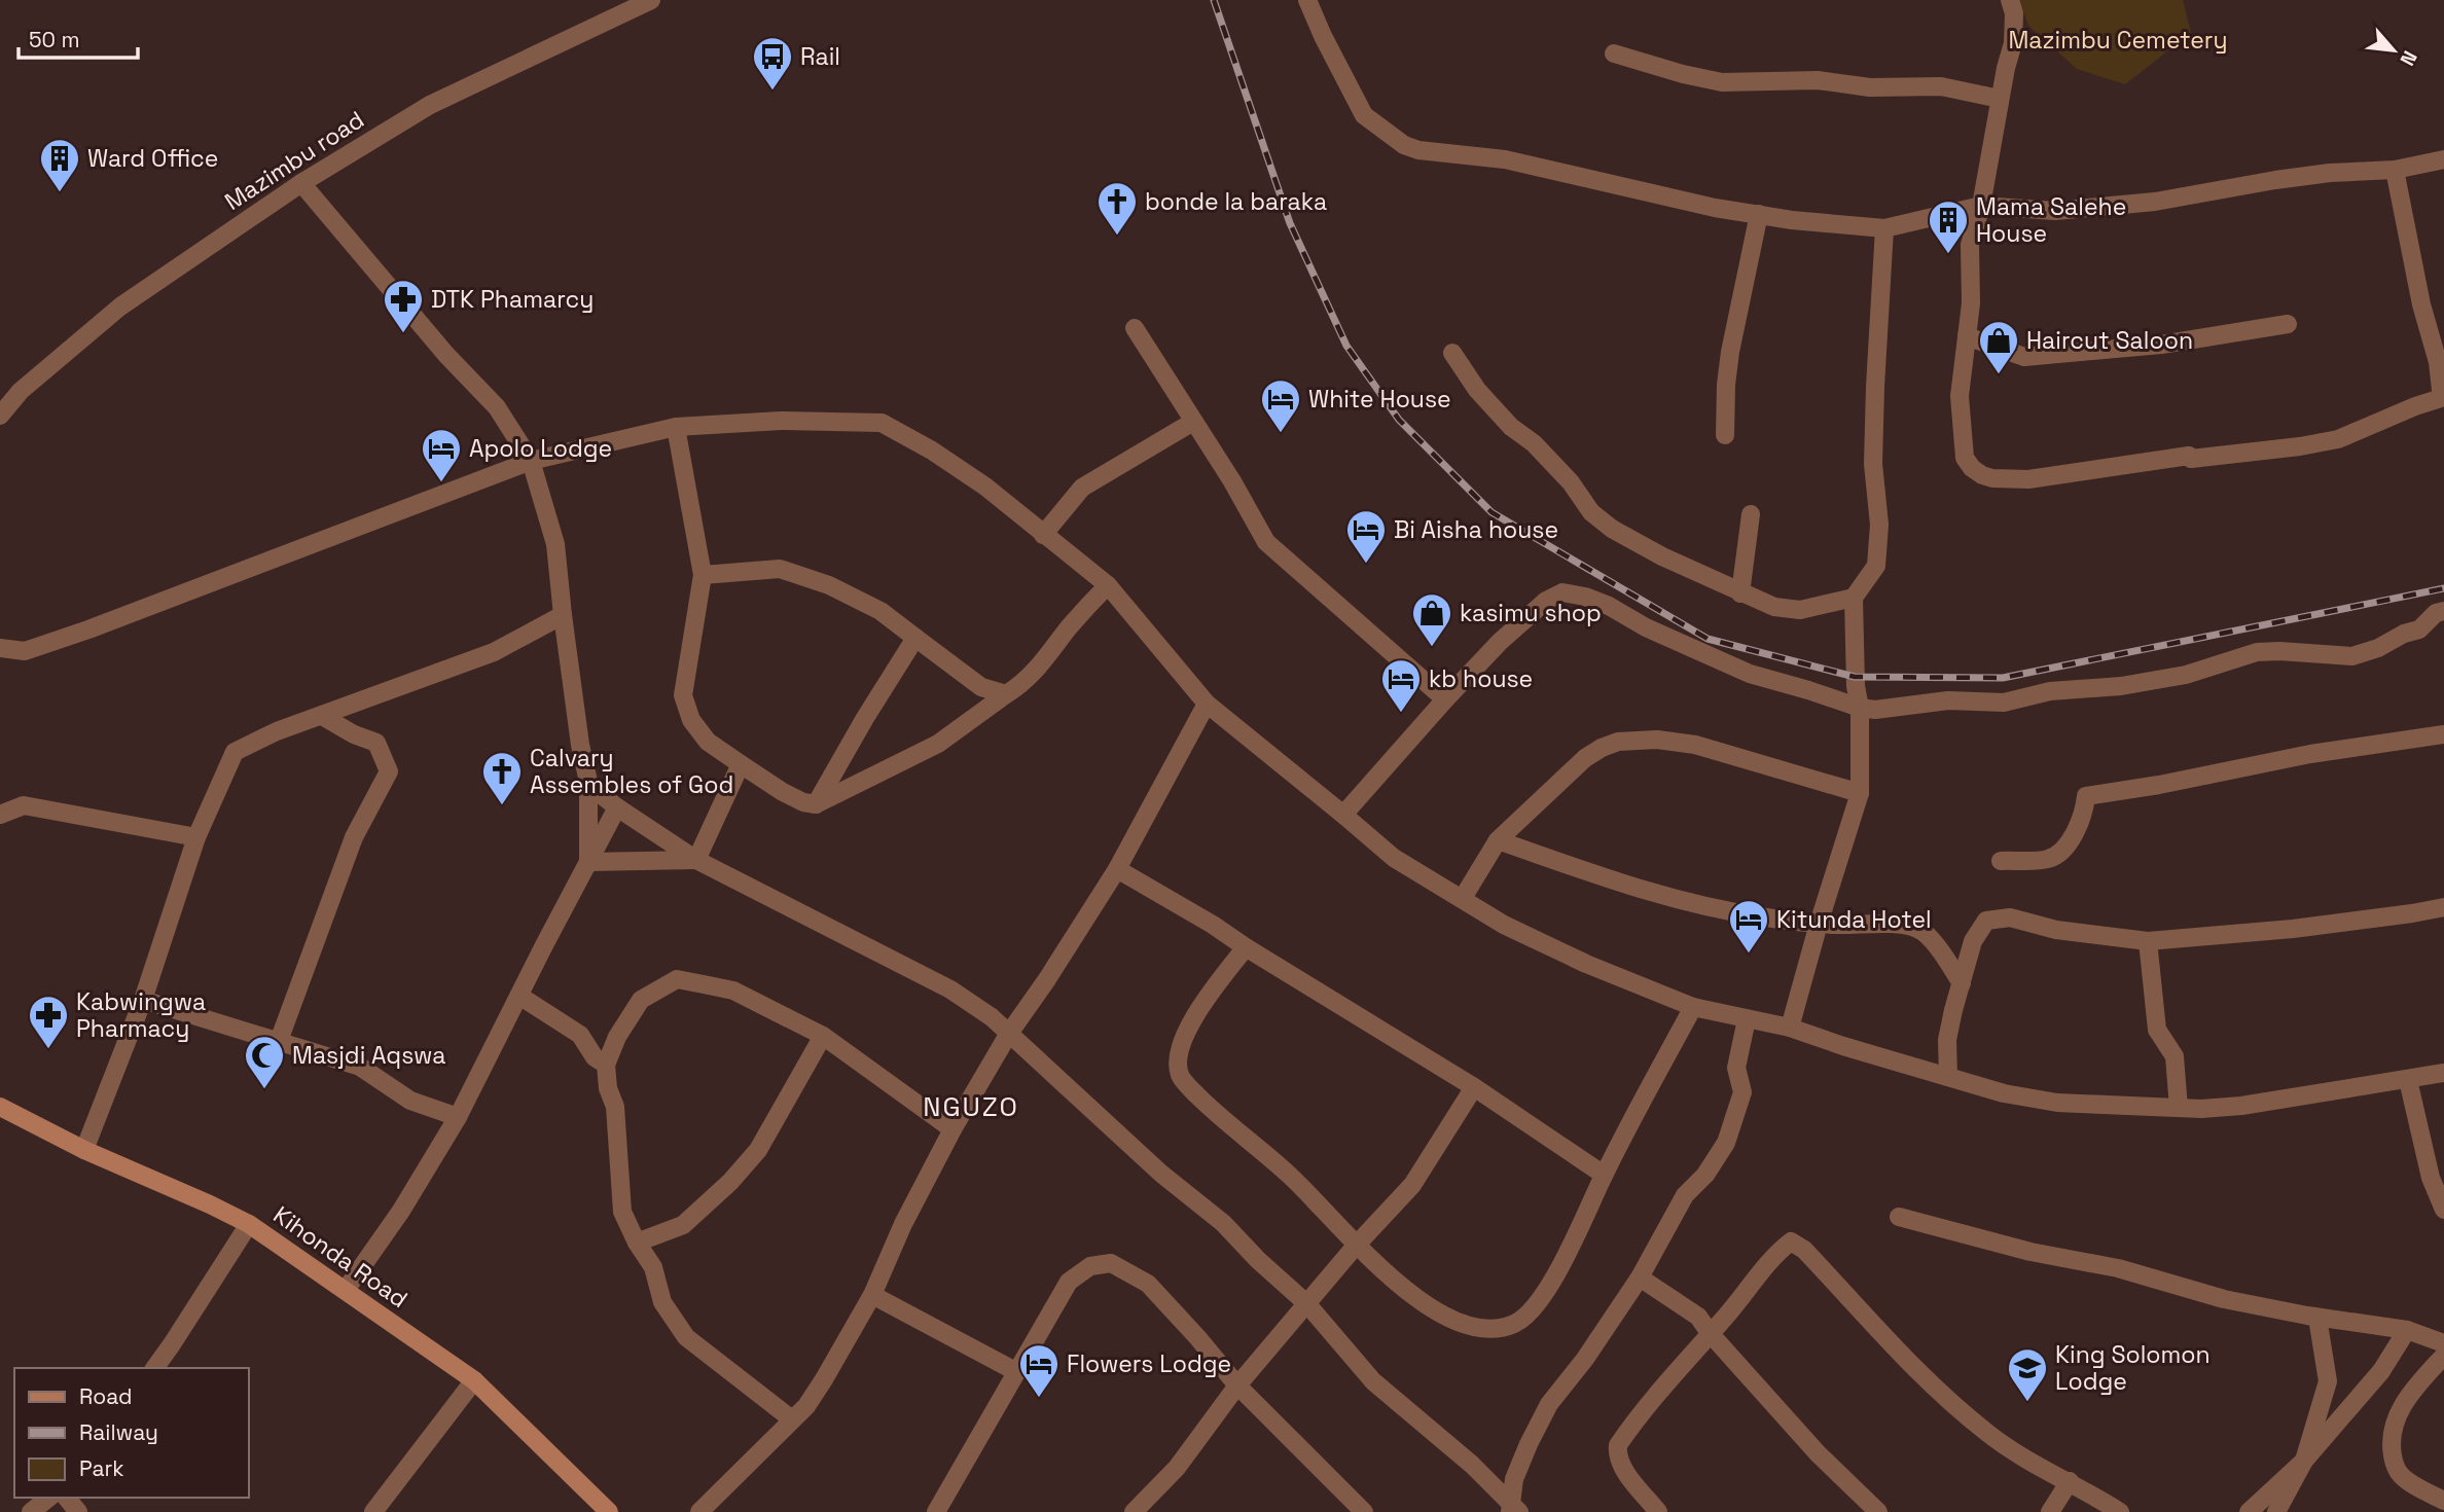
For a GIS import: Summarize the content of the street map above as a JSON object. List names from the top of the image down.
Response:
{
  "streets": {
    "street": ["Mazimbu road", "Kihonda Road"]
  },
  "districts": ["NGUZO"],
  "parks": ["Mazimbu Cemetery"],
  "places": {
    "bus stop": ["Rail"],
    "building": ["Ward Office", "Mama Salehe House"],
    "church": ["bonde la baraka", "Calvary Assembles of God"],
    "pharmacy": ["DTK Phamarcy", "Kabwingwa Pharmacy"],
    "shop": ["Haircut Saloon", "kasimu shop"],
    "hotel": [
      "White House",
      "Apolo Lodge",
      "Bi Aisha house",
      "kb house",
      "Kitunda Hotel",
      "Flowers Lodge"
    ],
    "mosque": ["Masjdi Aqswa"],
    "school or university": ["King Solomon Lodge"]
  },
  "legend": ["Road", "Railway", "Park"],
  "scale_bar": "50 m",
  "north": "bottom right"
}
